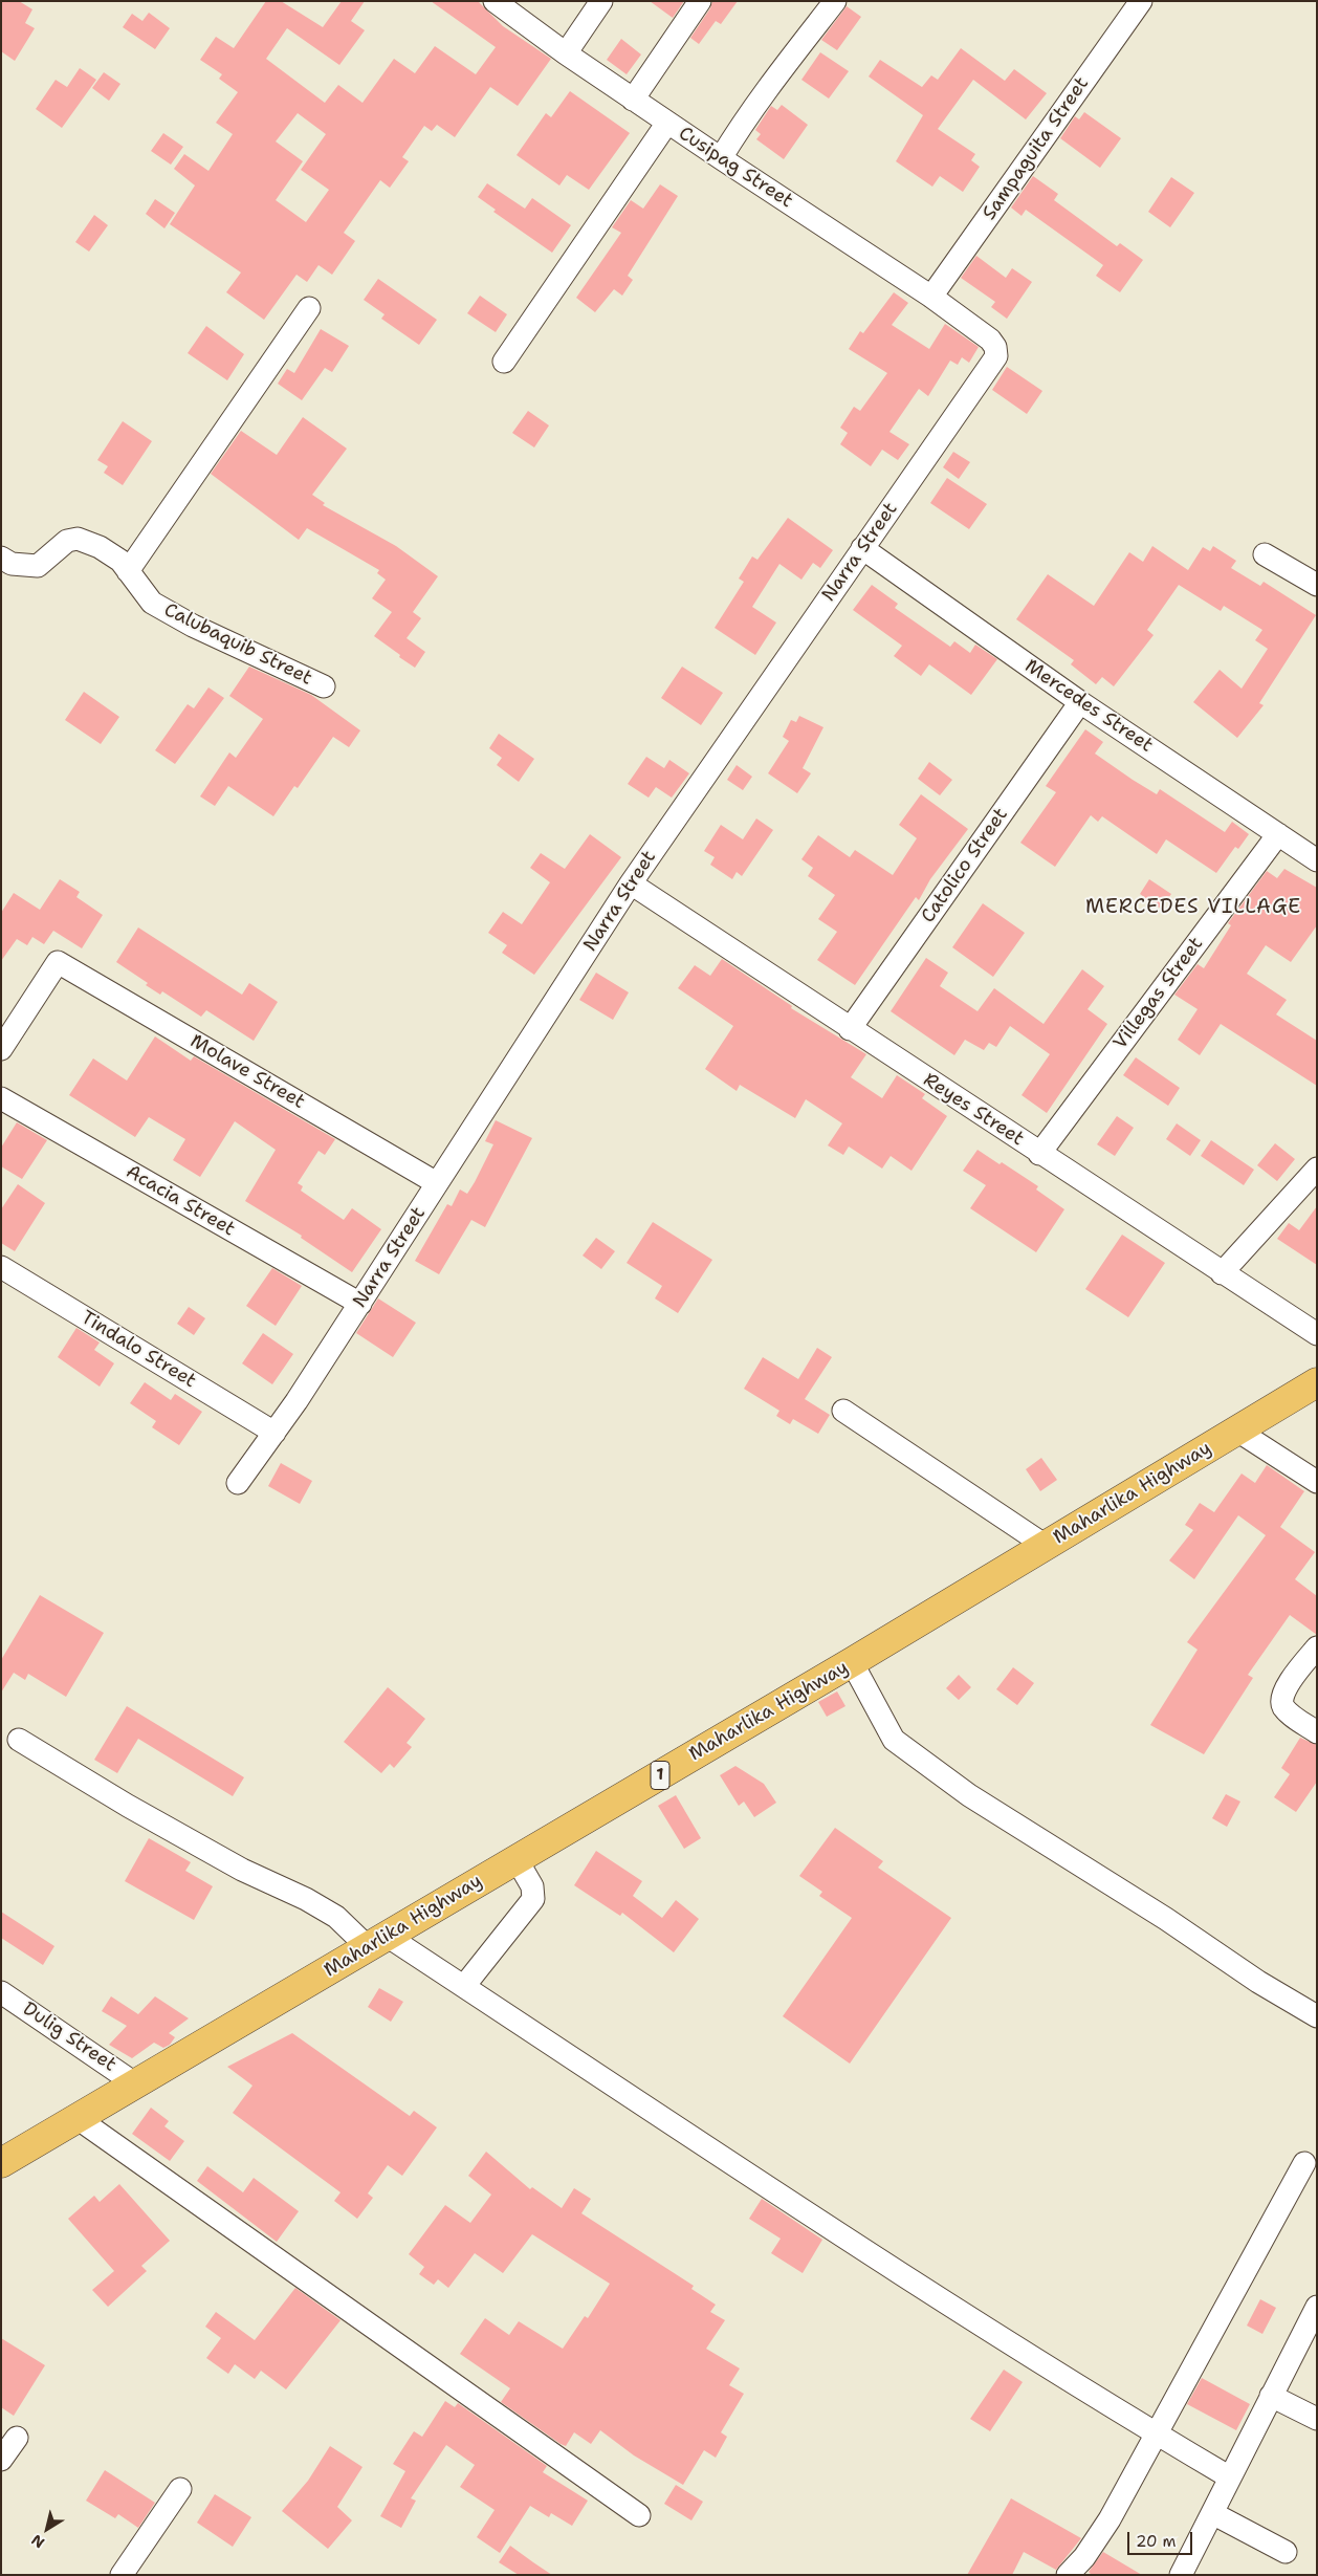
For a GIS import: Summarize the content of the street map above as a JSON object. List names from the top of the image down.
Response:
{
  "streets": {
    "highway": ["Maharlika Highway", "1"],
    "street": [
      "Sampaguita Street",
      "Cusipag Street",
      "Narra Street",
      "Calubaquib Street",
      "Mercedes Street",
      "Catolico Street",
      "Villegas Street",
      "Molave Street",
      "Reyes Street",
      "Acacia Street",
      "Tindalo Street",
      "Dulig Street"
    ]
  },
  "crossings": [
    ["Sampaguita Street", "Cusipag Street"],
    ["Cusipag Street", "Narra Street"],
    ["Narra Street", "Mercedes Street"],
    ["Narra Street", "Molave Street"],
    ["Narra Street", "Reyes Street"],
    ["Narra Street", "Acacia Street"],
    ["Narra Street", "Tindalo Street"],
    ["Mercedes Street", "Catolico Street"],
    ["Mercedes Street", "Villegas Street"],
    ["Catolico Street", "Reyes Street"],
    ["Villegas Street", "Reyes Street"],
    ["Maharlika Highway", "Dulig Street"]
  ],
  "districts": ["MERCEDES VILLAGE"],
  "scale_bar": "20 m",
  "north": "bottom left"
}
